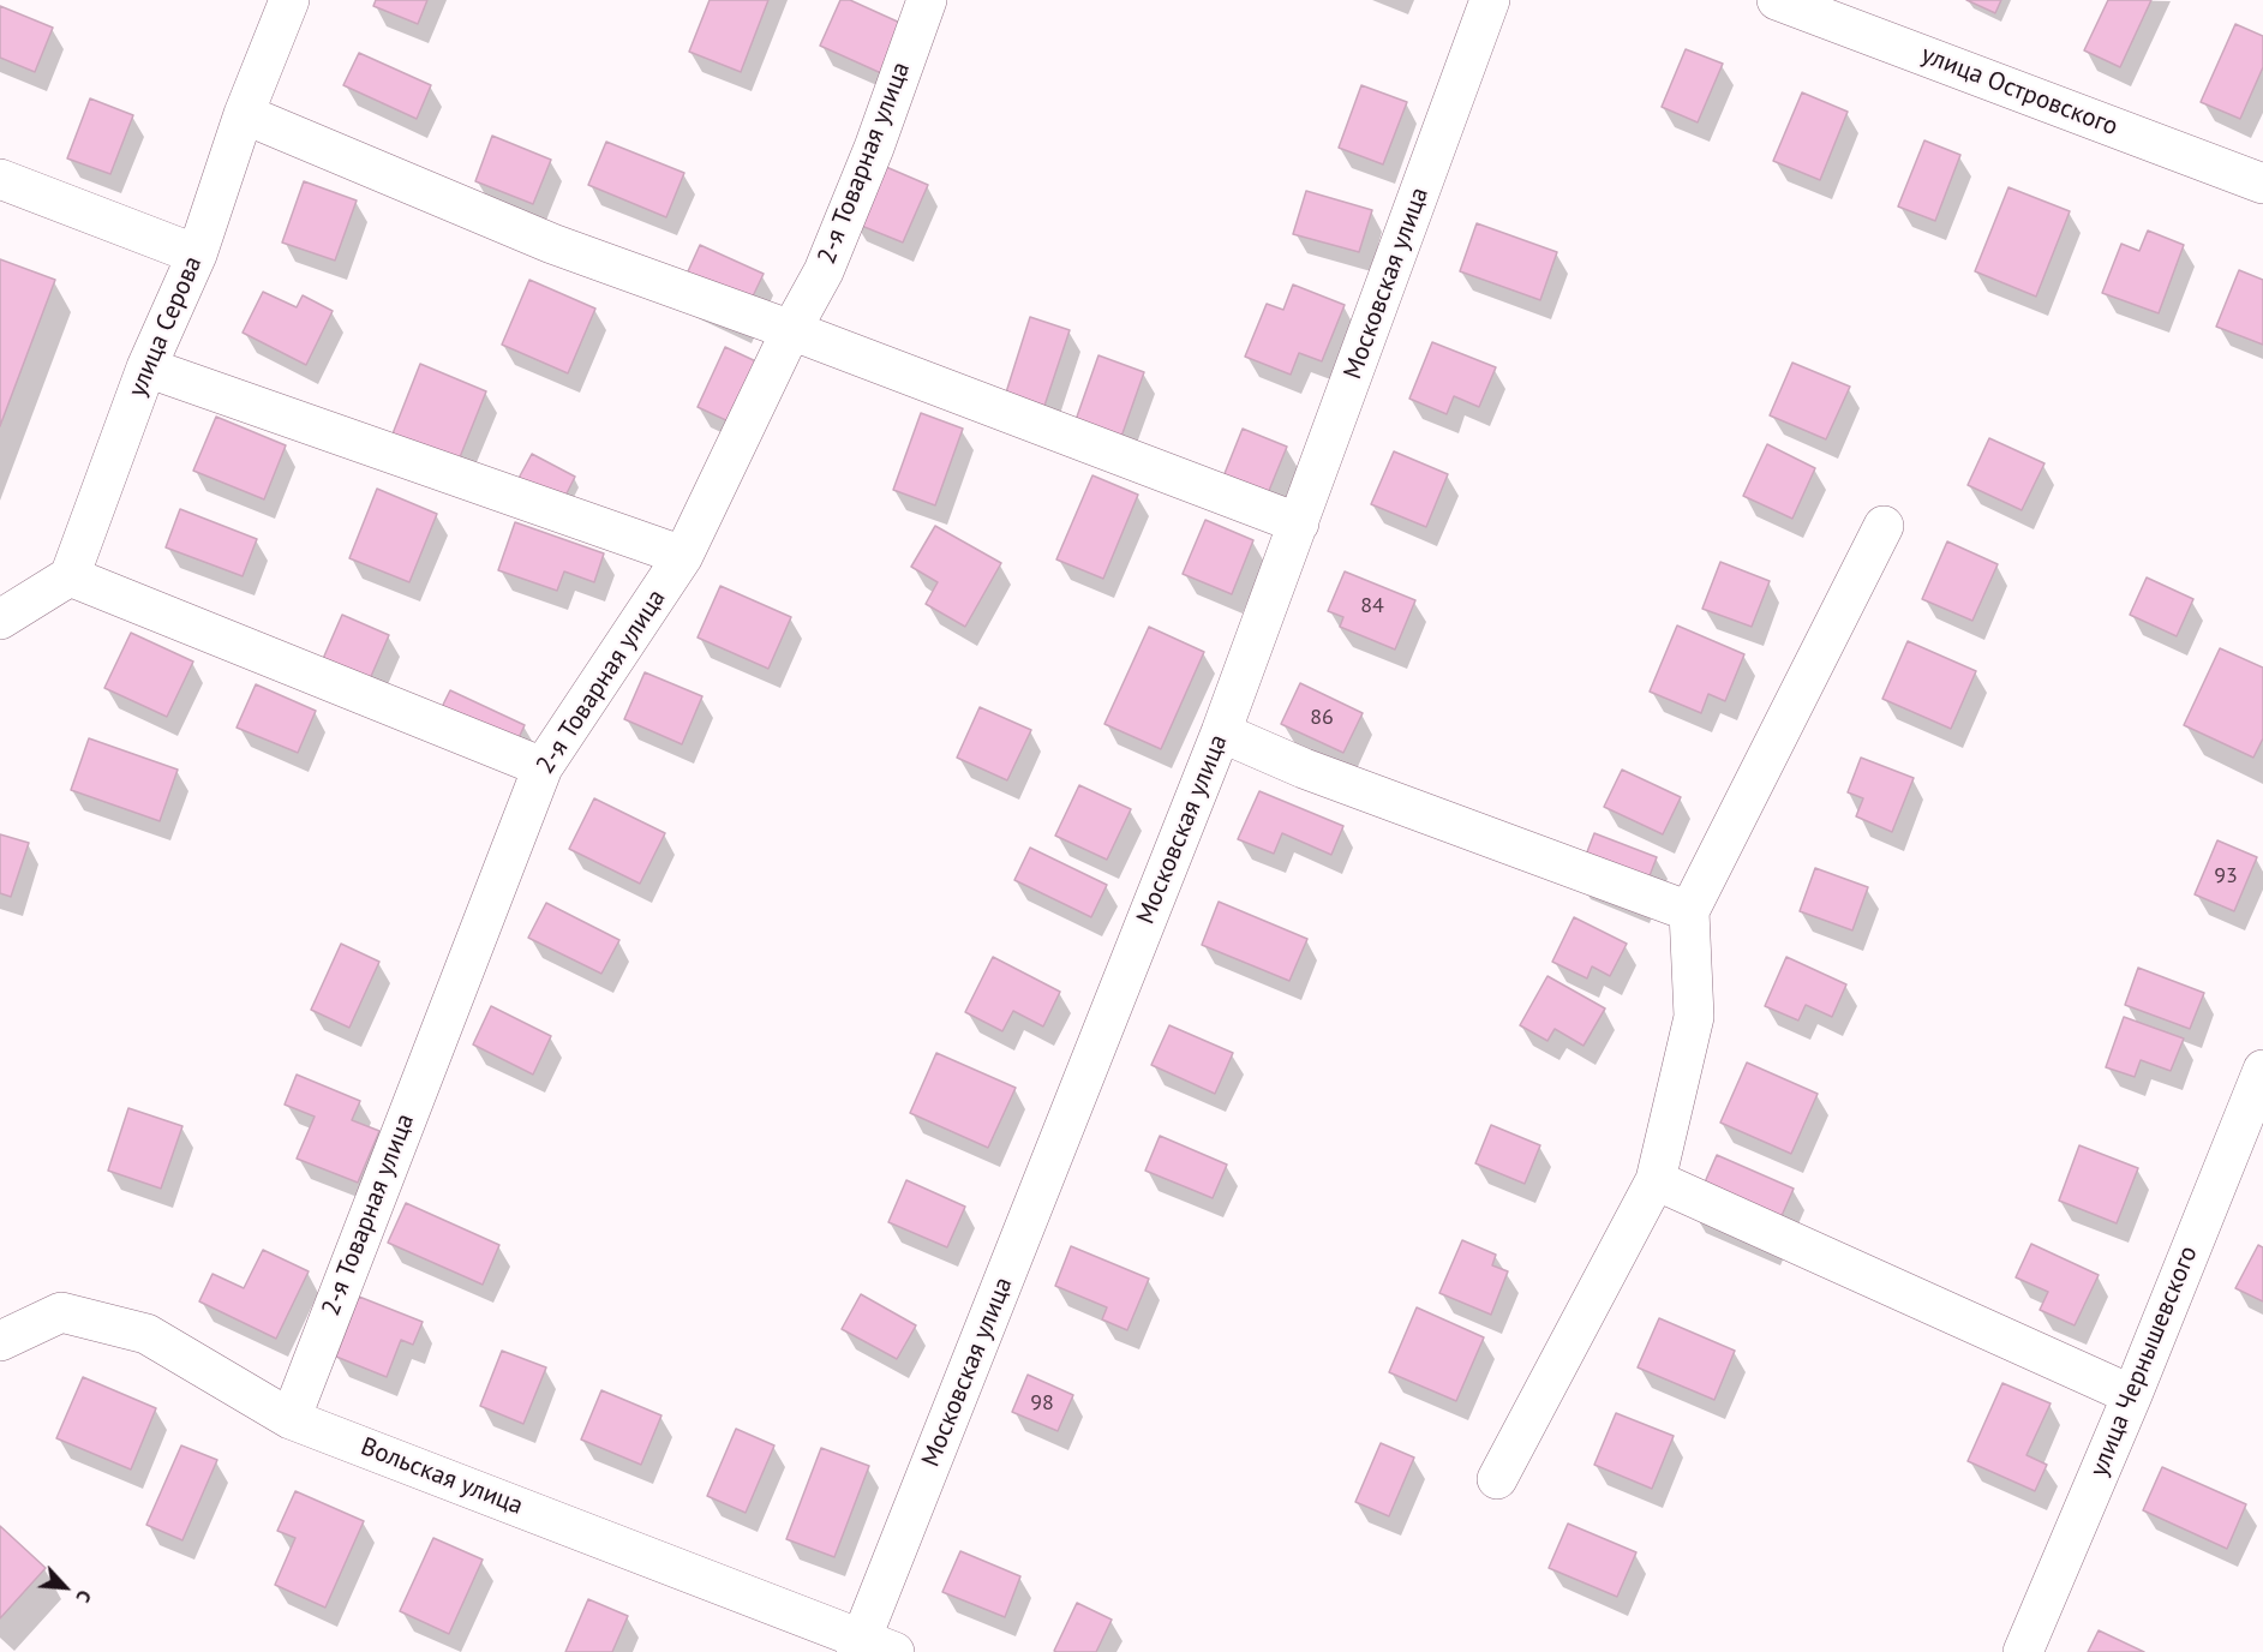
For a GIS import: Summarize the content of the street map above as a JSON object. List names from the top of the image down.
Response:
{
  "streets": {
    "street": [
      "улица Островского",
      "2-я Товарная улица",
      "Московская улица",
      "улица Серова",
      "улица Чернышевского",
      "Вольская улица"
    ]
  },
  "crossings": [
    ["2-я Товарная улица", "Вольская улица"],
    ["Московская улица", "Вольская улица"]
  ],
  "house_numbers": [
    "84",
    "86",
    "93",
    "98"
  ],
  "north": "bottom right"
}
